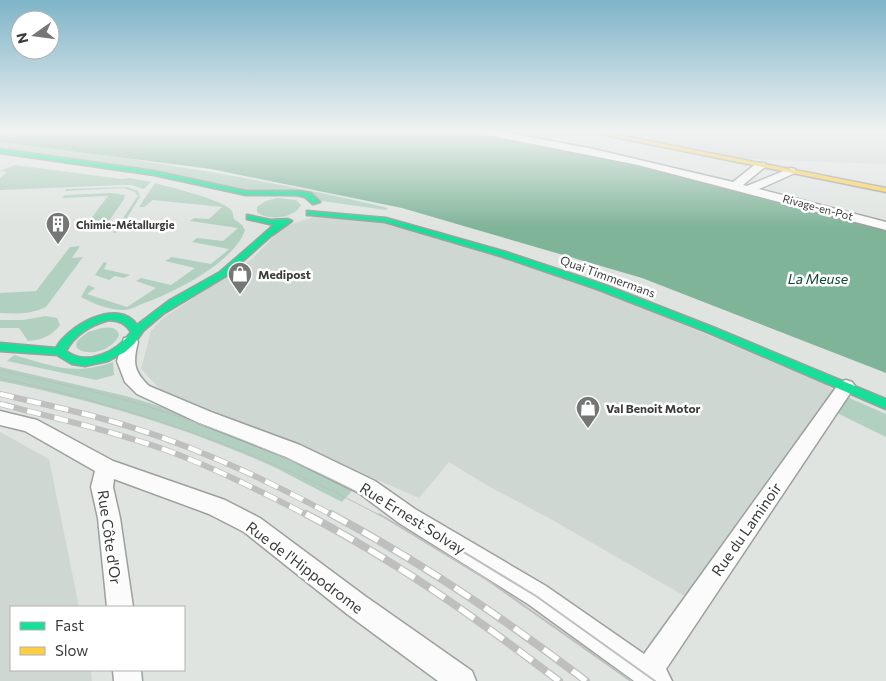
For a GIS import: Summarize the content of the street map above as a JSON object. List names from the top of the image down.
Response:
{
  "streets": {
    "main road": ["Quai Timmermans"],
    "street": [
      "Rivage-en-Pot",
      "Rue Ernest Solvay",
      "Rue du Laminoir",
      "Rue Côte d'Or",
      "Rue de l'Hippodrome"
    ]
  },
  "crossings": [
    ["Quai Timmermans", "Rue du Laminoir"],
    ["Rue Ernest Solvay", "Rue du Laminoir"],
    ["Rue Côte d'Or", "Rue de l'Hippodrome"]
  ],
  "water": ["La Meuse"],
  "places": {
    "building": ["Chimie-Métallurgie"],
    "shop": ["Medipost", "Val Benoit Motor"]
  },
  "legend": ["Fast", "Slow"],
  "north": "left"
}
